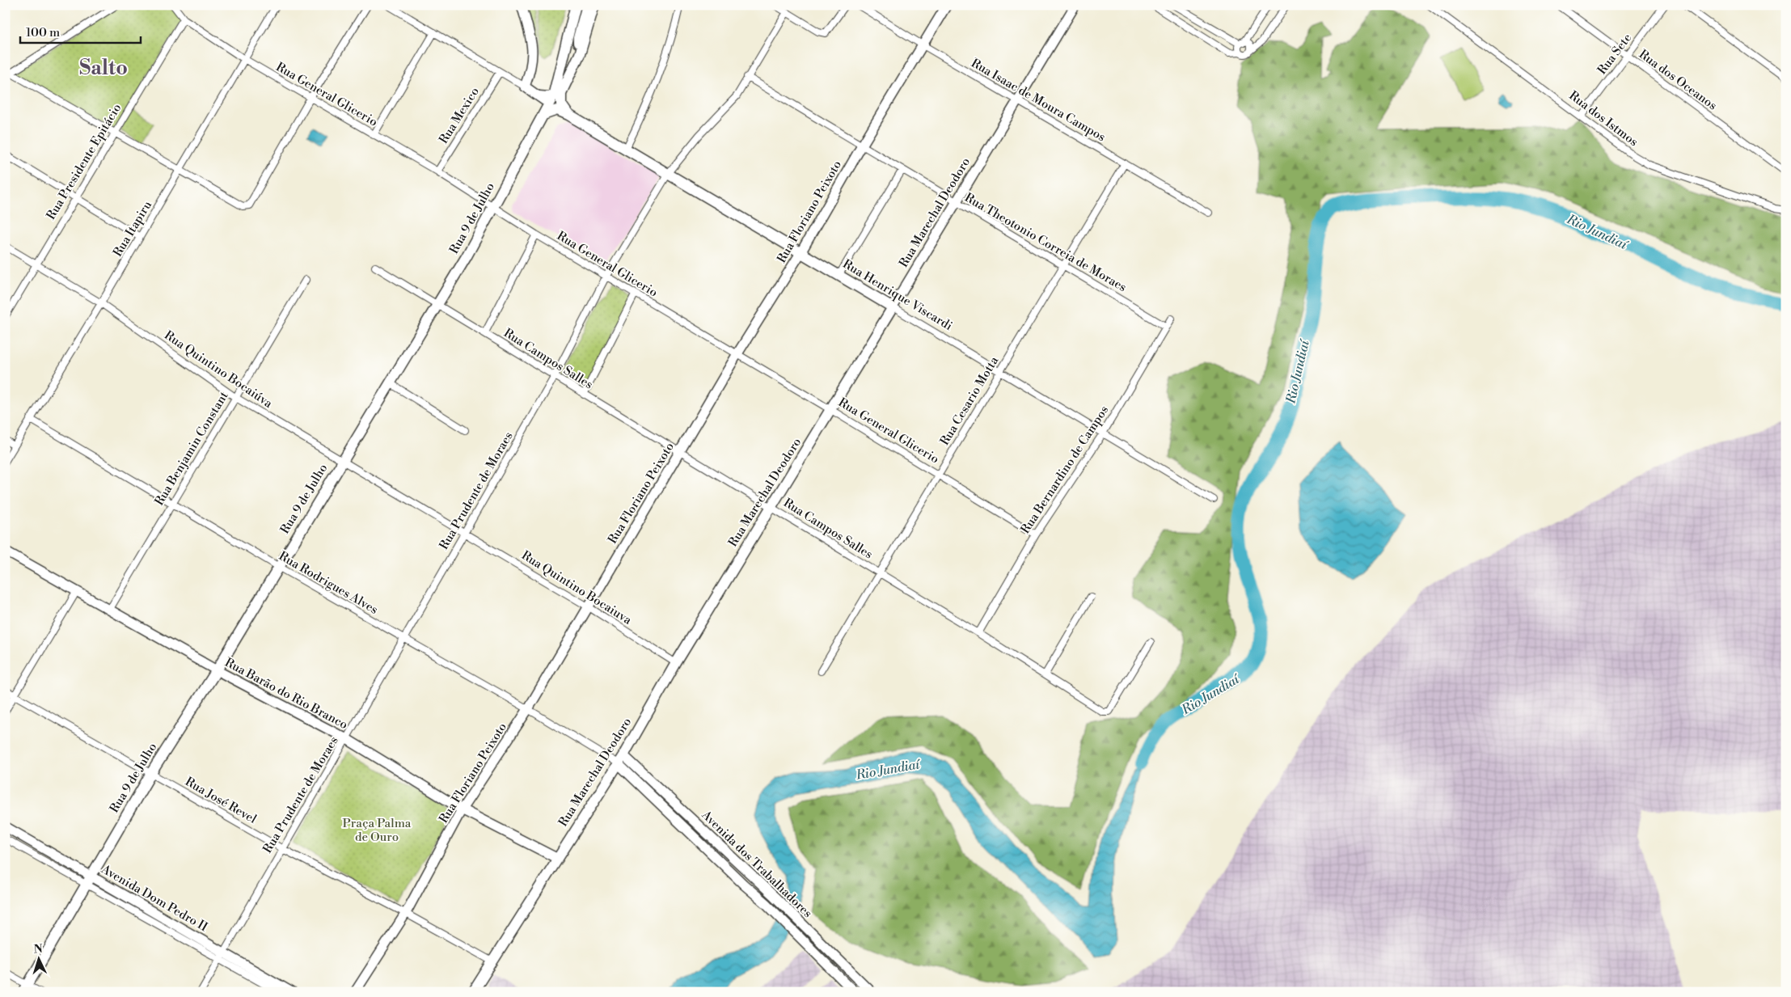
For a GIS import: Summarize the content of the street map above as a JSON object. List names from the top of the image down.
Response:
{
  "streets": {
    "main road": [
      "Rua Floriano Peixoto",
      "Rua Marechal Deodoro",
      "Rua 9 de Julho",
      "Rua Henrique Viscardi",
      "Rua Barão do Rio Branco",
      "Avenida dos Trabalhadores",
      "Avenida Dom Pedro II"
    ],
    "street": [
      "Rua Sete",
      "Rua dos Oceanos",
      "Rua General Glicerio",
      "Rua Isaac de Moura Campos",
      "Rua Mexico",
      "Rua dos Istmos",
      "Rua Presidente Epitácio",
      "Rua Itapiru",
      "Rua Theotonio Correia de Moraes",
      "Rua Campos Salles",
      "Rua Quintino Bocaiúva",
      "Rua Cesario Motta",
      "Rua Benjamin Constant",
      "Rua Bernardino de Campos",
      "Rua Prudente de Moraes",
      "Rua Rodrigues Alves",
      "Rua Quintino Bocaiuva",
      "Rua José Revel"
    ]
  },
  "crossings": [
    ["Rua Sete", "Rua dos Oceanos"],
    ["Rua Sete", "Rua dos Istmos"],
    ["Rua General Glicerio", "Rua Mexico"],
    ["Rua General Glicerio", "Rua Presidente Epitácio"],
    ["Rua General Glicerio", "Rua Floriano Peixoto"],
    ["Rua General Glicerio", "Rua Marechal Deodoro"],
    ["Rua General Glicerio", "Rua 9 de Julho"],
    ["Rua General Glicerio", "Rua Itapiru"],
    ["Rua General Glicerio", "Rua Cesario Motta"],
    ["Rua General Glicerio", "Rua Bernardino de Campos"],
    ["Rua General Glicerio", "Rua Prudente de Moraes"],
    ["Rua Isaac de Moura Campos", "Rua Floriano Peixoto"],
    ["Rua Isaac de Moura Campos", "Rua Marechal Deodoro"],
    ["Rua Isaac de Moura Campos", "Rua Cesario Motta"],
    ["Rua Presidente Epitácio", "Rua Quintino Bocaiúva"],
    ["Rua Floriano Peixoto", "Rua Theotonio Correia de Moraes"],
    ["Rua Floriano Peixoto", "Rua Henrique Viscardi"],
    ["Rua Floriano Peixoto", "Rua Campos Salles"],
    ["Rua Floriano Peixoto", "Rua Rodrigues Alves"],
    ["Rua Floriano Peixoto", "Rua Quintino Bocaiuva"],
    ["Rua Floriano Peixoto", "Rua Barão do Rio Branco"],
    ["Rua Floriano Peixoto", "Rua José Revel"],
    ["Rua Marechal Deodoro", "Rua Theotonio Correia de Moraes"],
    ["Rua Marechal Deodoro", "Rua Henrique Viscardi"],
    ["Rua Marechal Deodoro", "Rua Campos Salles"],
    ["Rua Marechal Deodoro", "Rua Rodrigues Alves"],
    ["Rua Marechal Deodoro", "Rua Quintino Bocaiuva"],
    ["Rua Marechal Deodoro", "Rua Barão do Rio Branco"],
    ["Rua Marechal Deodoro", "Rua José Revel"],
    ["Rua Marechal Deodoro", "Avenida dos Trabalhadores"],
    ["Rua 9 de Julho", "Rua Henrique Viscardi"],
    ["Rua 9 de Julho", "Rua Campos Salles"],
    ["Rua 9 de Julho", "Rua Quintino Bocaiúva"],
    ["Rua 9 de Julho", "Rua Rodrigues Alves"],
    ["Rua 9 de Julho", "Rua Barão do Rio Branco"],
    ["Rua 9 de Julho", "Rua José Revel"],
    ["Rua 9 de Julho", "Avenida Dom Pedro II"],
    ["Rua Itapiru", "Rua Quintino Bocaiúva"],
    ["Rua Itapiru", "Rua Rodrigues Alves"],
    ["Rua Theotonio Correia de Moraes", "Rua Cesario Motta"],
    ["Rua Theotonio Correia de Moraes", "Rua Bernardino de Campos"],
    ["Rua Theotonio Correia de Moraes", "Rua Prudente de Moraes"],
    ["Rua Henrique Viscardi", "Rua Cesario Motta"],
    ["Rua Henrique Viscardi", "Rua Bernardino de Campos"],
    ["Rua Henrique Viscardi", "Rua Prudente de Moraes"],
    ["Rua Campos Salles", "Rua Cesario Motta"],
    ["Rua Campos Salles", "Rua Bernardino de Campos"],
    ["Rua Campos Salles", "Rua Prudente de Moraes"],
    ["Rua Quintino Bocaiúva", "Rua Benjamin Constant"],
    ["Rua Quintino Bocaiúva", "Rua Prudente de Moraes"],
    ["Rua Quintino Bocaiúva", "Rua Quintino Bocaiuva"],
    ["Rua Benjamin Constant", "Rua Rodrigues Alves"],
    ["Rua Benjamin Constant", "Rua Barão do Rio Branco"],
    ["Rua Prudente de Moraes", "Rua Rodrigues Alves"],
    ["Rua Prudente de Moraes", "Rua Quintino Bocaiuva"],
    ["Rua Prudente de Moraes", "Rua Barão do Rio Branco"],
    ["Rua Prudente de Moraes", "Rua José Revel"],
    ["Rua Prudente de Moraes", "Avenida Dom Pedro II"],
    ["Rua Rodrigues Alves", "Avenida dos Trabalhadores"]
  ],
  "districts": ["Salto"],
  "water": ["Rio Jundiaí"],
  "parks": ["Praça Palma de Ouro"],
  "scale_bar": "100 m",
  "north": "top"
}
